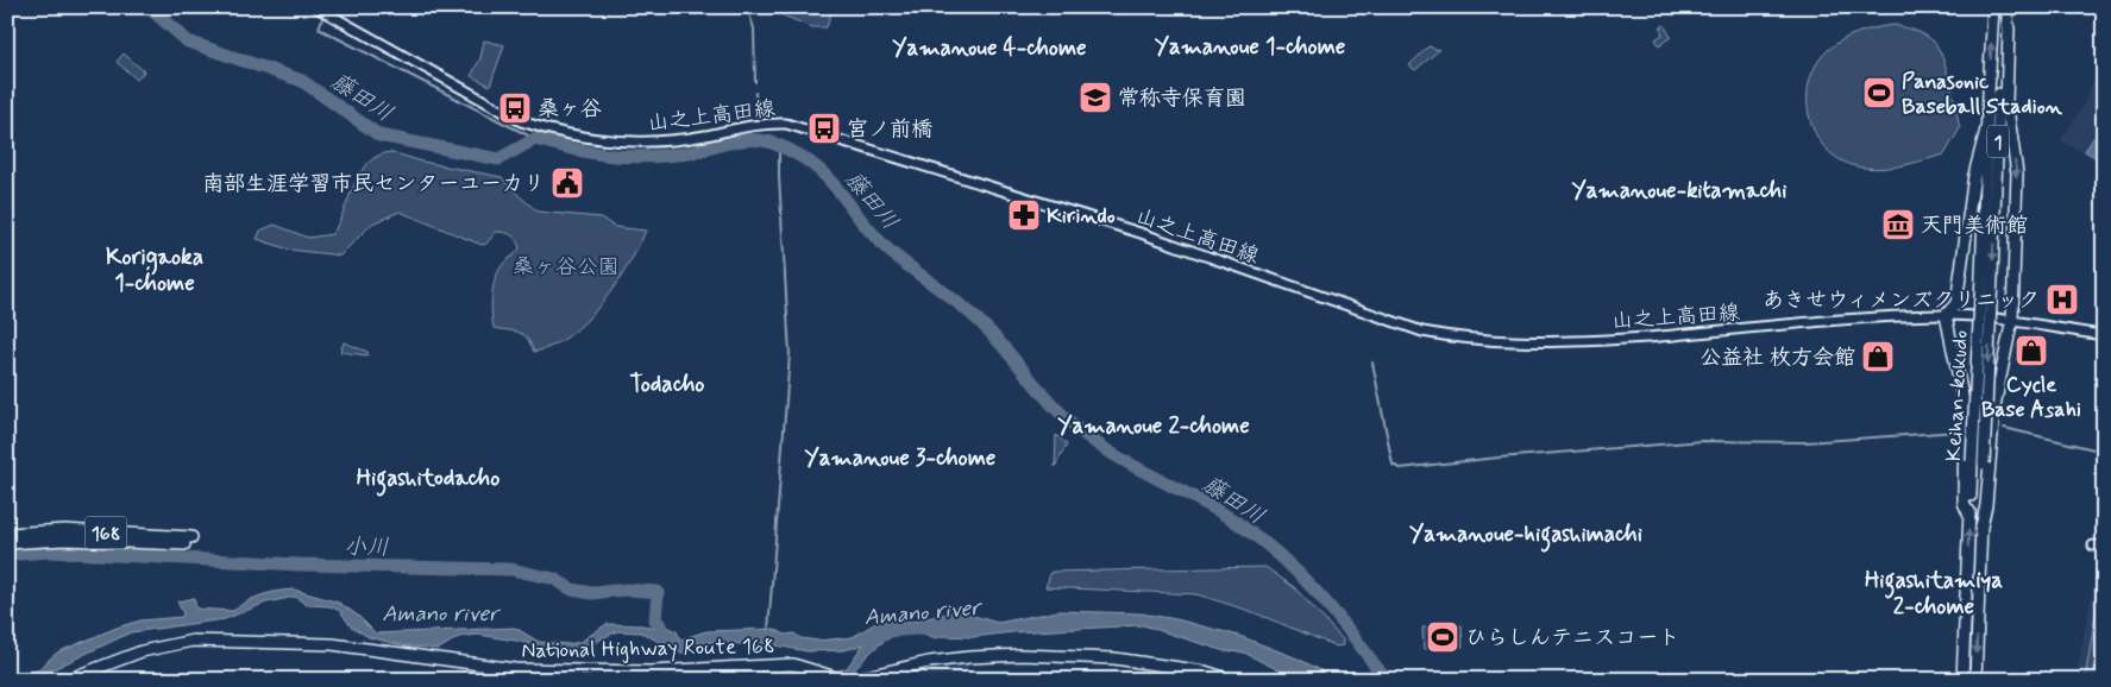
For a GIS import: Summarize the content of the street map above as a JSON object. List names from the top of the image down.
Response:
{
  "streets": {
    "highway": [
      "1",
      "Keihan-kokudo",
      "168",
      "National Highway Route 168"
    ],
    "street": ["山之上高田線"]
  },
  "crossings": [
    ["山之上高田線", "1"],
    ["1", "Keihan-kokudo"]
  ],
  "districts": [
    "Yamanoue 1-chome",
    "Yamanoue 4-chome",
    "Yamanoue-kitamachi",
    "Korigaoka 1-chome",
    "Todacho",
    "Yamanoue 2-chome",
    "Yamanoue 3-chome",
    "Higashitodacho",
    "Yamanoue-higashimachi",
    "Higashitamiya 2-chome"
  ],
  "water": ["藤田川", "小川", "Amano river"],
  "parks": ["桑ヶ谷公園"],
  "places": {
    "sports": ["Panasonic Baseball Stadion", "ひらしんテニスコート"],
    "school or university": ["常称寺保育園"],
    "bus stop": ["桑ヶ谷", "宮ノ前橋"],
    "public building": ["南部生涯学習市民センターユーカリ"],
    "pharmacy": ["Kirindo"],
    "museum": ["天門美術館"],
    "hospital": ["あきせウィメンズクリニック"],
    "shop": ["Cycle Base Asahi", "公益社 枚方会館"]
  }
}
